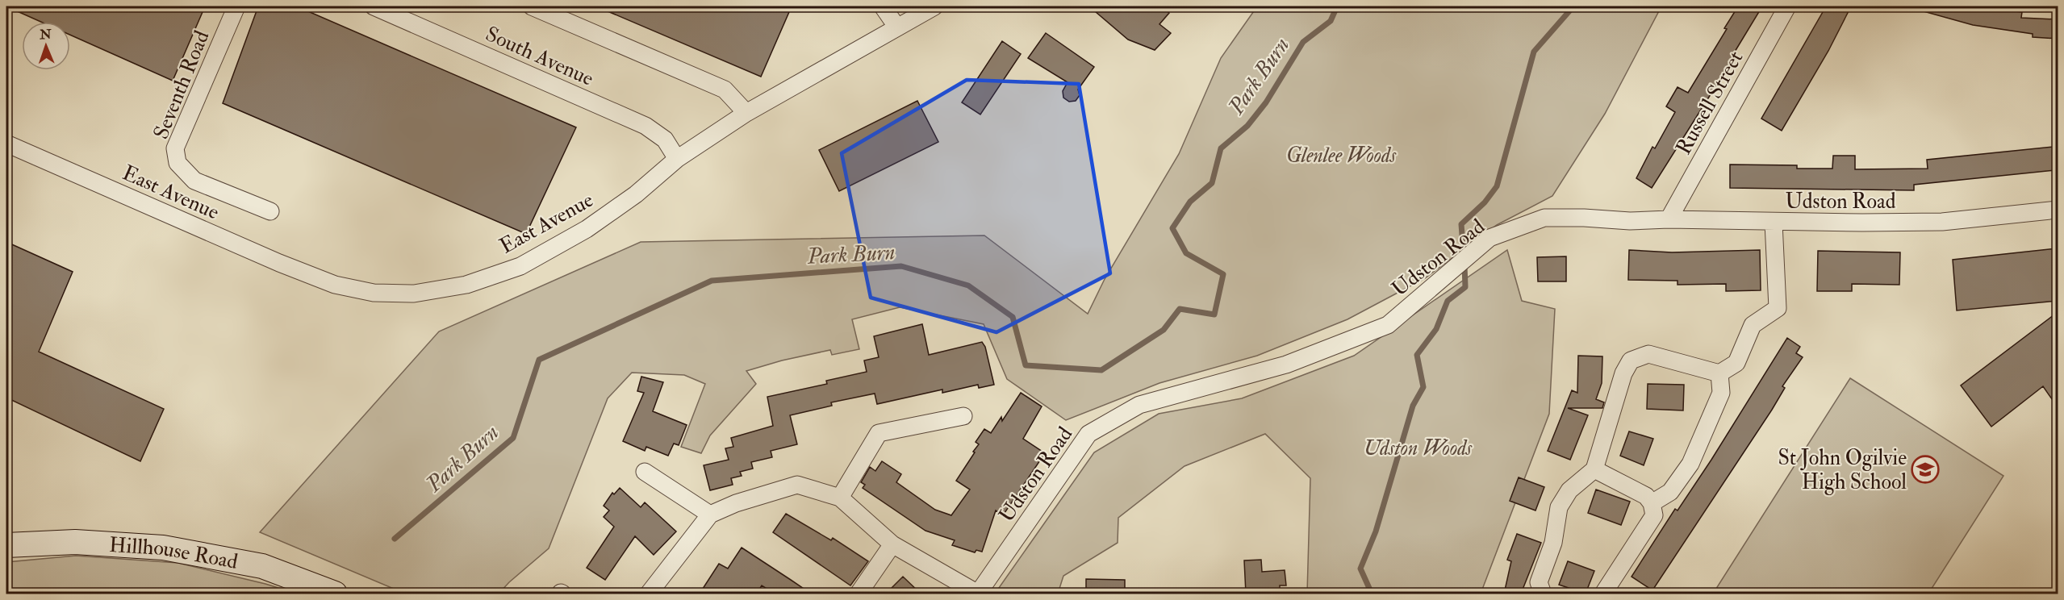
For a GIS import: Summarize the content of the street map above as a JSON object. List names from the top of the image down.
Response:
{
  "streets": {
    "street": [
      "South Avenue",
      "Seventh Road",
      "Russell Street",
      "East Avenue",
      "Udston Road",
      "Hillhouse Road"
    ]
  },
  "crossings": [
    ["South Avenue", "East Avenue"],
    ["Russell Street", "Udston Road"]
  ],
  "water": ["Park Burn"],
  "parks": ["Glenlee Woods", "Udston Woods"],
  "places": {
    "school or university": ["St John Ogilvie High School"]
  },
  "north": "top"
}
